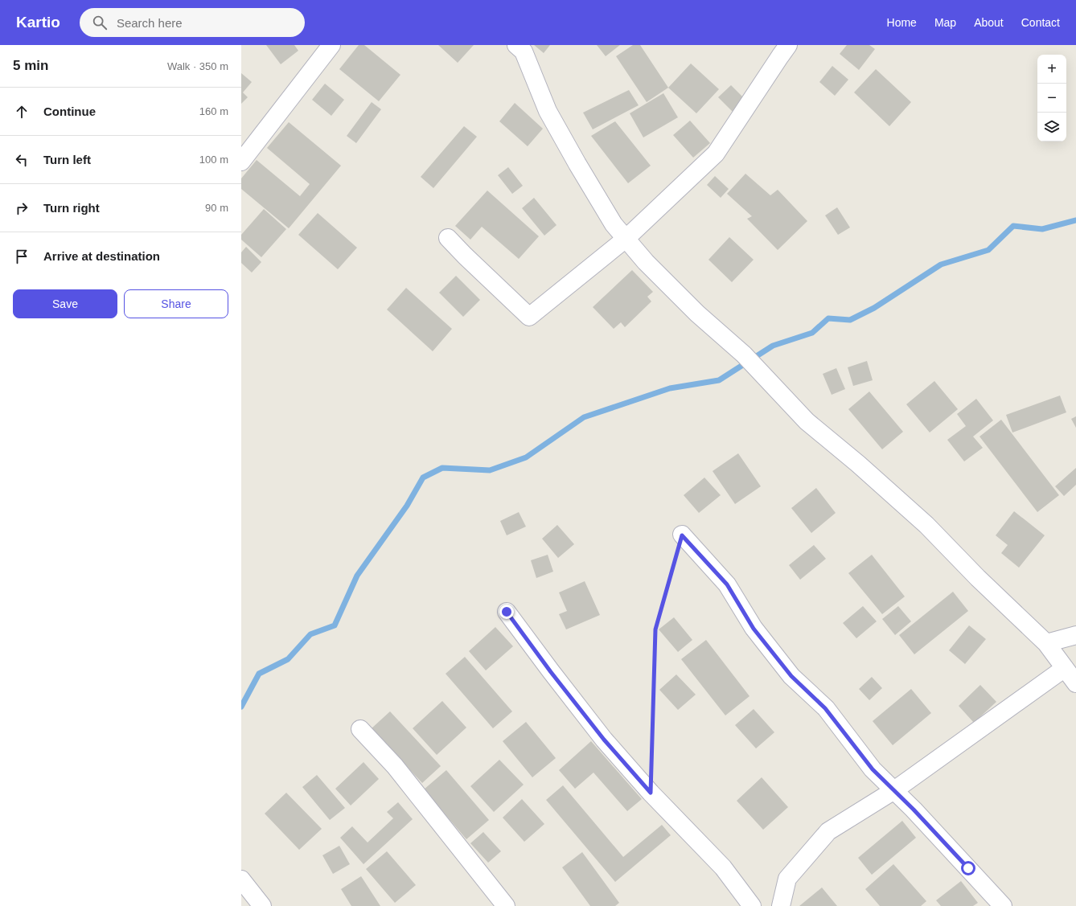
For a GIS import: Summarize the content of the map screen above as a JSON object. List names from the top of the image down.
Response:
{
  "page": {
    "header": "Kartio",
    "search": "Search here",
    "nav": [
      "Home",
      "Map",
      "About",
      "Contact"
    ],
    "heading": ["5 min", "Walk · 350 m"],
    "map_buttons": ["+", "−"],
    "list": [
      ["Continue", "160 m"],
      ["Turn left", "100 m"],
      ["Turn right", "90 m"],
      "Arrive at destination"
    ],
    "buttons": ["Save", "Share"]
  }
}
